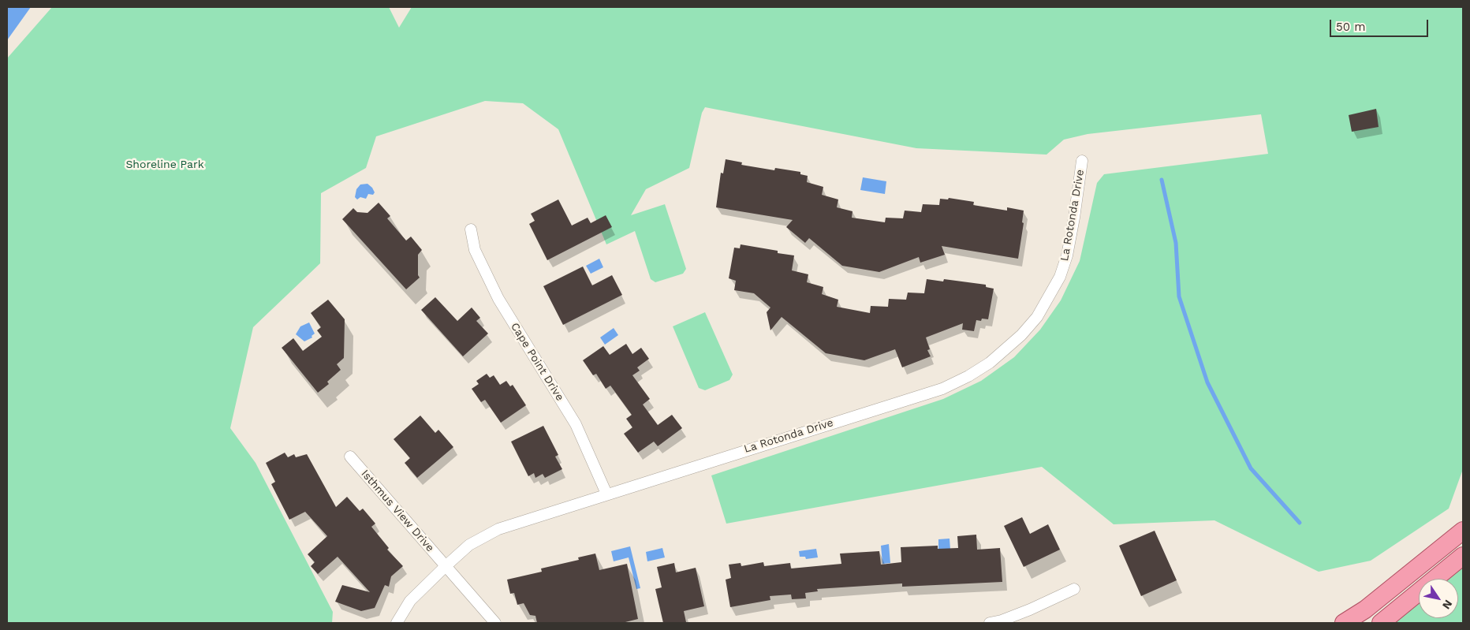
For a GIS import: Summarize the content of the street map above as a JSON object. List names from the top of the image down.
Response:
{
  "streets": {
    "street": ["La Rotonda Drive", "Cape Point Drive", "Isthmus View Drive"]
  },
  "crossings": [
    ["La Rotonda Drive", "Cape Point Drive"],
    ["La Rotonda Drive", "Isthmus View Drive"]
  ],
  "parks": ["Shoreline Park"],
  "scale_bar": "50 m",
  "north": "bottom right"
}
